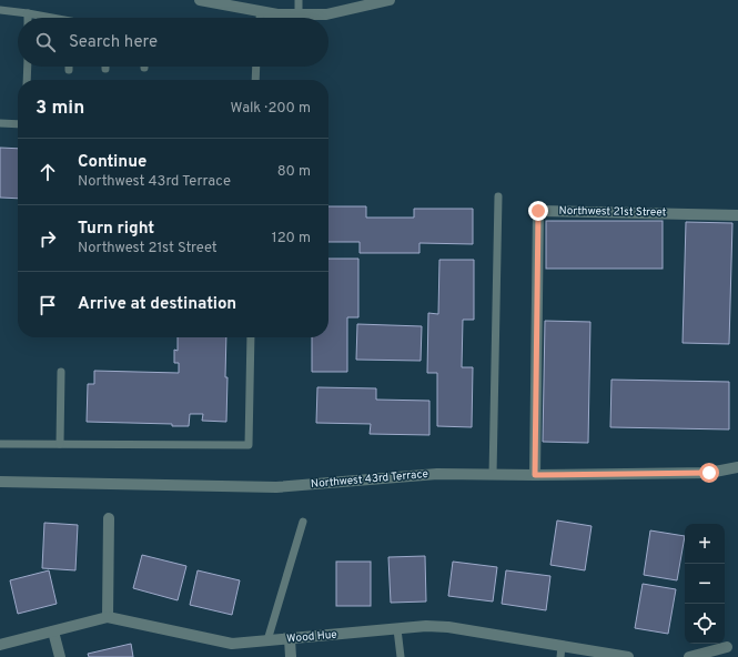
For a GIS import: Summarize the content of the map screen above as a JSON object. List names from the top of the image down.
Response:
{
  "streets": {
    "street": ["Northwest 21st Street", "Northwest 43rd Terrace", "Wood Hue"]
  },
  "crossings": [
    ["Northwest 21st Street", "Northwest 43rd Terrace"]
  ],
  "page": {
    "search": "Search here",
    "heading": ["3 min", "Walk · 200 m"],
    "list": [
      ["Continue", "Northwest 43rd Terrace", "80 m"],
      ["Turn right", "Northwest 21st Street", "120 m"],
      "Arrive at destination"
    ],
    "map_buttons": ["+", "−"]
  }
}
